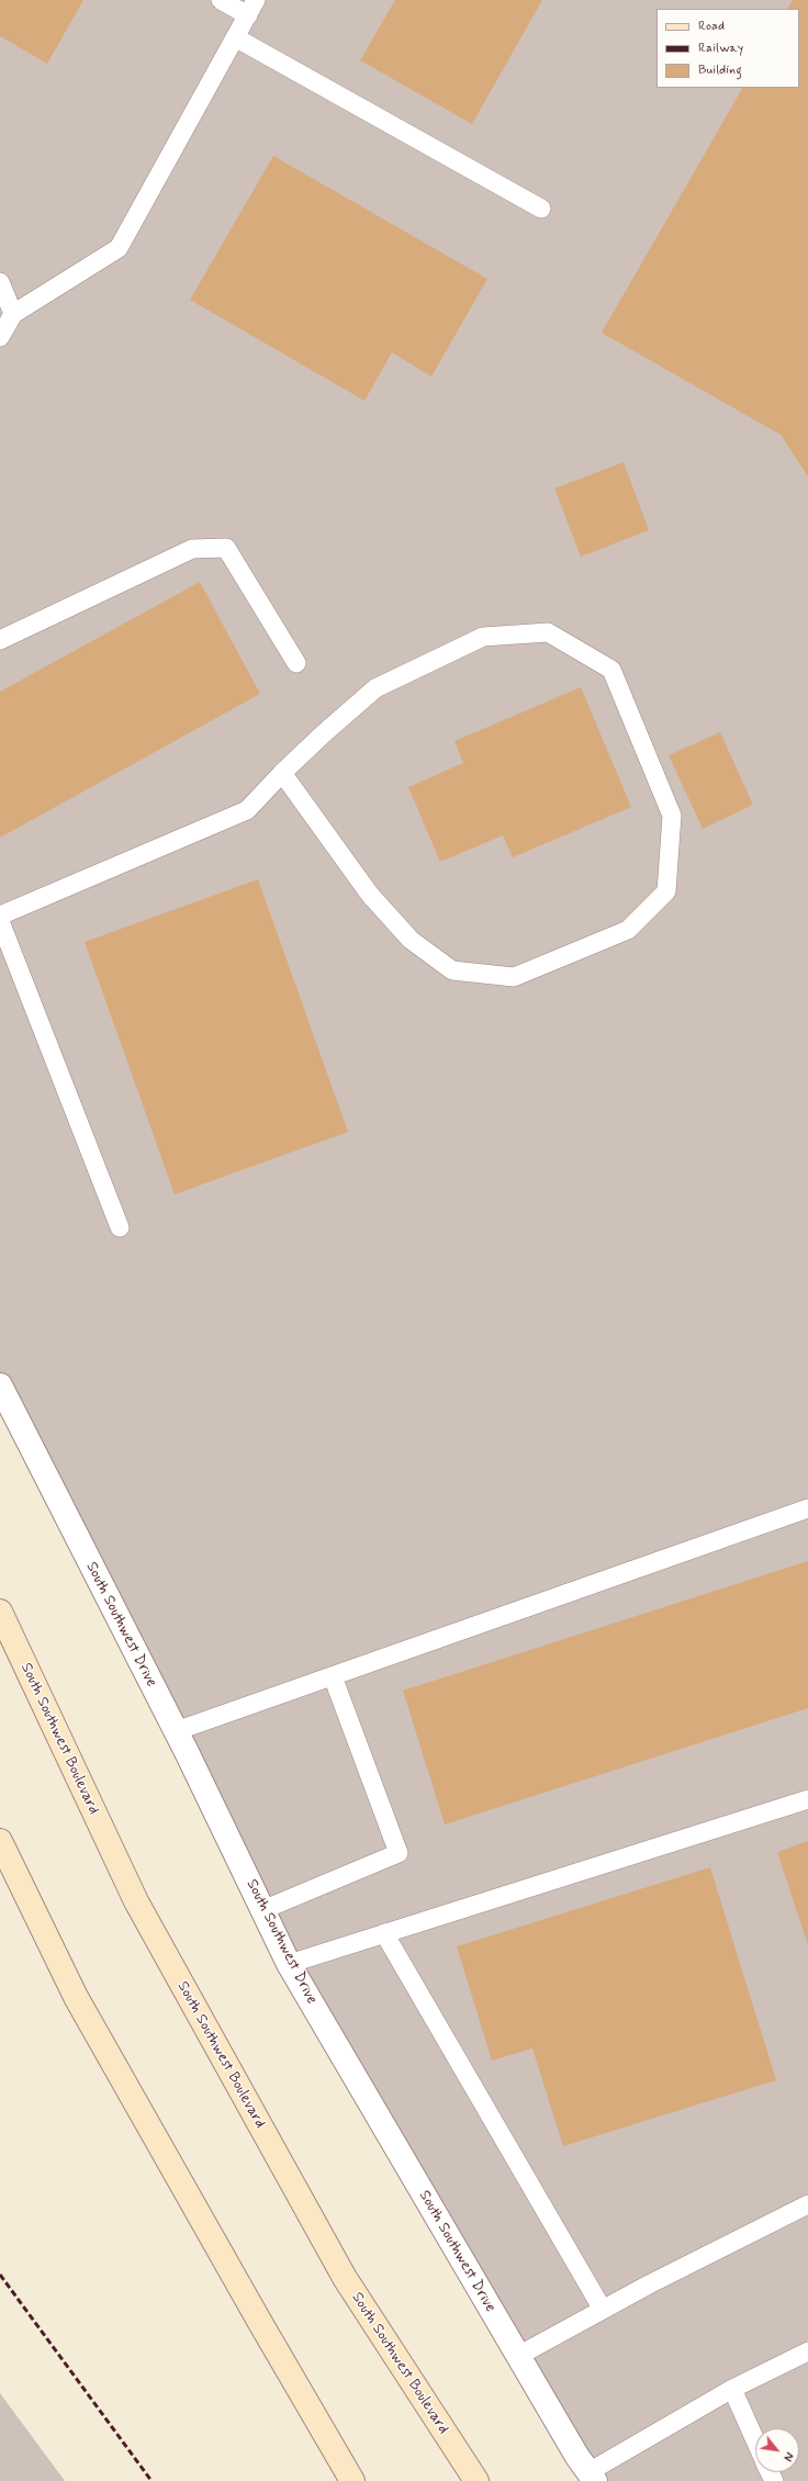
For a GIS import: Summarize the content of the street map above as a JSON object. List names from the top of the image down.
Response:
{
  "streets": {
    "main road": ["South Southwest Boulevard"],
    "street": ["South Southwest Drive"]
  },
  "legend": ["Road", "Railway", "Building"],
  "north": "bottom right"
}
